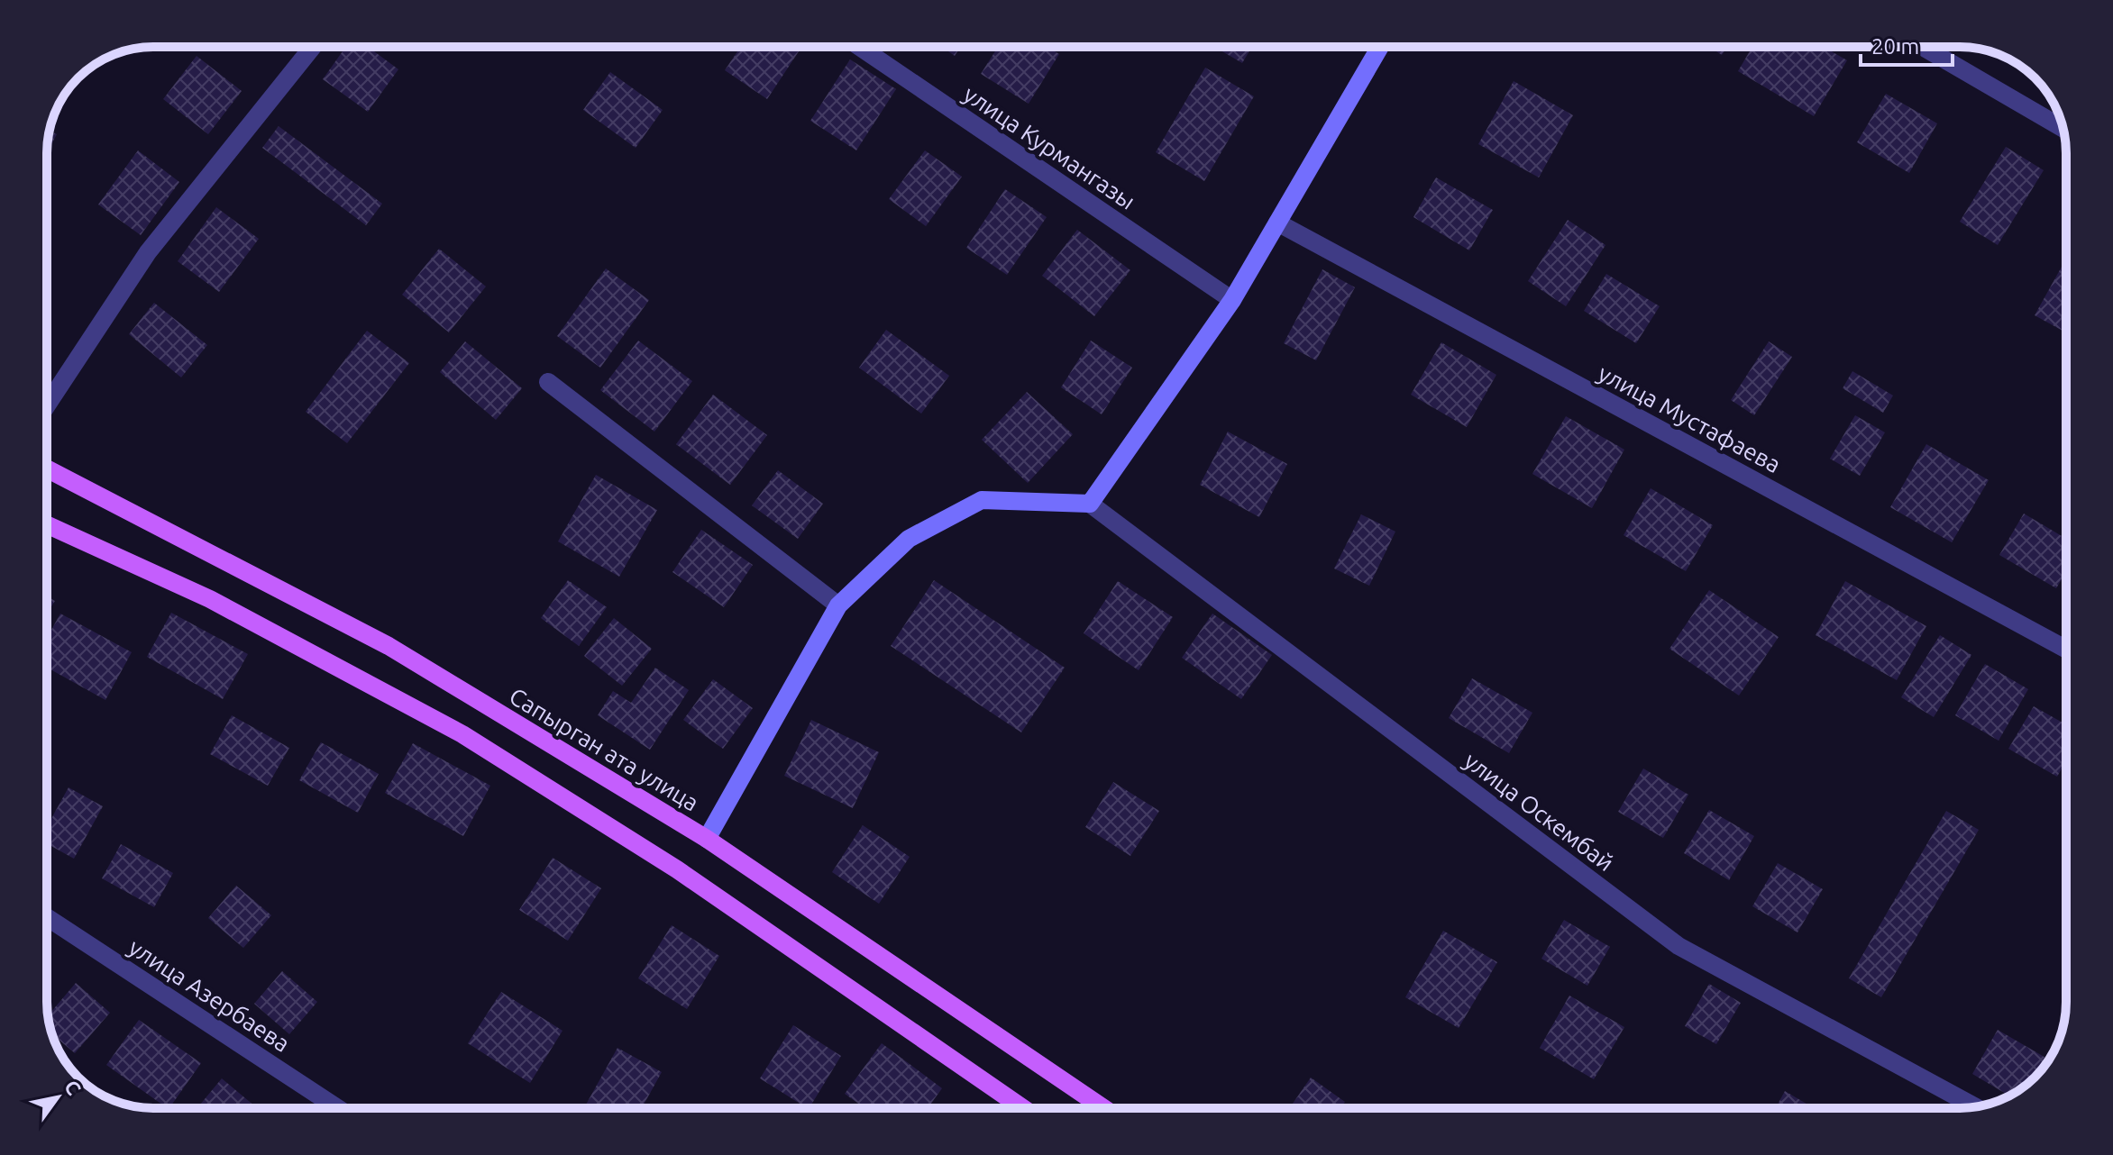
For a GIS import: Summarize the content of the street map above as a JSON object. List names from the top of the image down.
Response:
{
  "streets": {
    "main road": ["Сапырган ата улица"],
    "street": [
      "улица Курмангазы",
      "улица Мустафаева",
      "улица Оскембай",
      "улица Азербаева"
    ]
  },
  "scale_bar": "20 m",
  "north": "top right"
}
